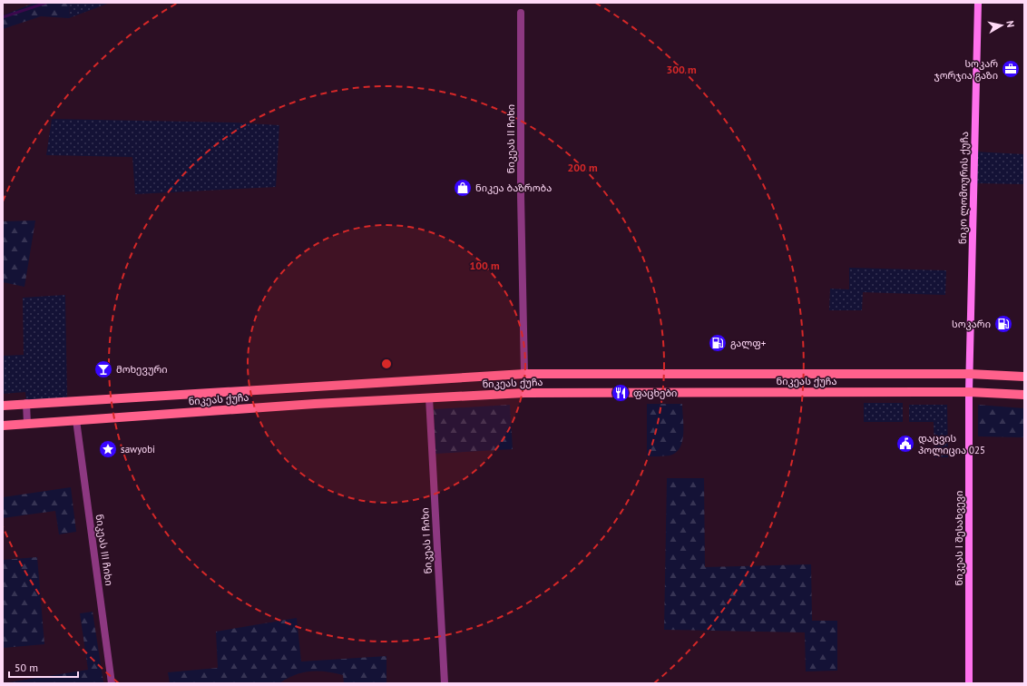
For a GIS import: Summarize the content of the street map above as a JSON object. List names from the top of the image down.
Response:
{
  "streets": {
    "main road": ["ნიკეას ქუჩა"],
    "street": [
      "ნიკეას II ჩიხი",
      "ნიკო ლომოურის ქუჩა",
      "ნიკეას I შესახვევი",
      "ნიკეას I ჩიხი",
      "ნიკეას III ჩიხი"
    ]
  },
  "crossings": [
    ["ნიკეას II ჩიხი", "ნიკეას ქუჩა"],
    ["ნიკო ლომოურის ქუჩა", "ნიკეას ქუჩა"],
    ["ნიკო ლომოურის ქუჩა", "ნიკეას I შესახვევი"],
    ["ნიკეას ქუჩა", "ნიკეას I შესახვევი"],
    ["ნიკეას ქუჩა", "ნიკეას I ჩიხი"],
    ["ნიკეას ქუჩა", "ნიკეას III ჩიხი"]
  ],
  "places": {
    "office": ["სოკარ ჯორჯია გაზი"],
    "shop": ["ნიკეა ბაზრობა"],
    "fuel station": ["სოკარი", "გალფ+"],
    "bar": ["მოხევური"],
    "restaurant": ["ფაცხები"],
    "public building": ["დაცვის პოლიცია 025"],
    "place": ["sawyobi"]
  },
  "scale_bar": "50 m",
  "north": "right",
  "rings": ["300 m", "200 m", "100 m"]
}
